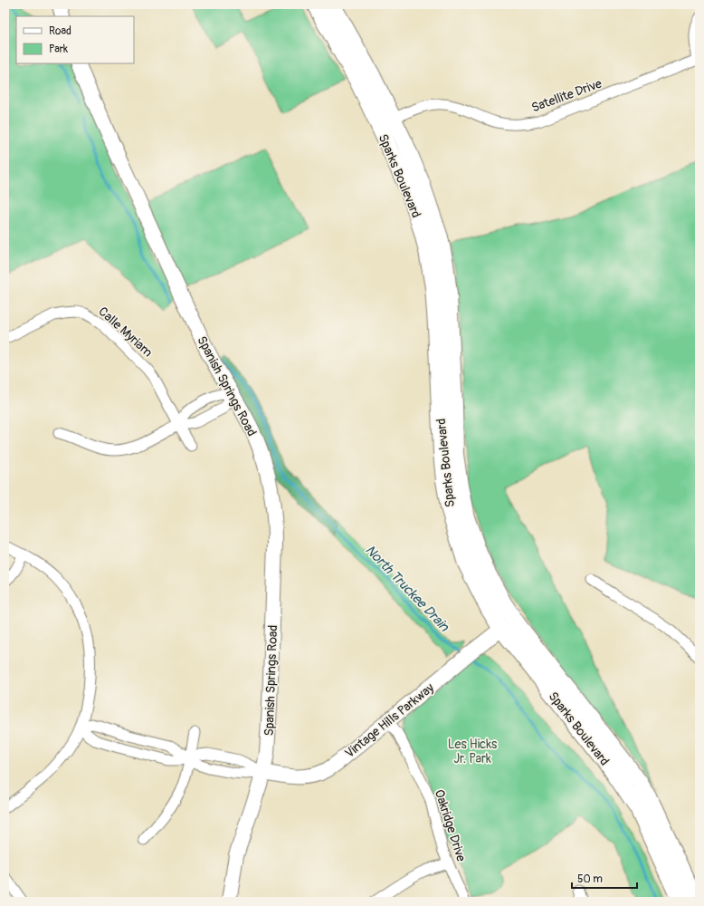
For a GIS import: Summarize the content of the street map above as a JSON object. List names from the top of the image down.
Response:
{
  "streets": {
    "main road": ["Sparks Boulevard"],
    "street": [
      "Satellite Drive",
      "Calle Myriam",
      "Spanish Springs Road",
      "Vintage Hills Parkway",
      "Oakridge Drive"
    ]
  },
  "crossings": [
    ["Satellite Drive", "Sparks Boulevard"],
    ["Sparks Boulevard", "Vintage Hills Parkway"],
    ["Spanish Springs Road", "Vintage Hills Parkway"],
    ["Vintage Hills Parkway", "Oakridge Drive"]
  ],
  "water": ["North Truckee Drain"],
  "parks": ["Les Hicks Jr. Park"],
  "legend": ["Road", "Park"],
  "scale_bar": "50 m"
}
